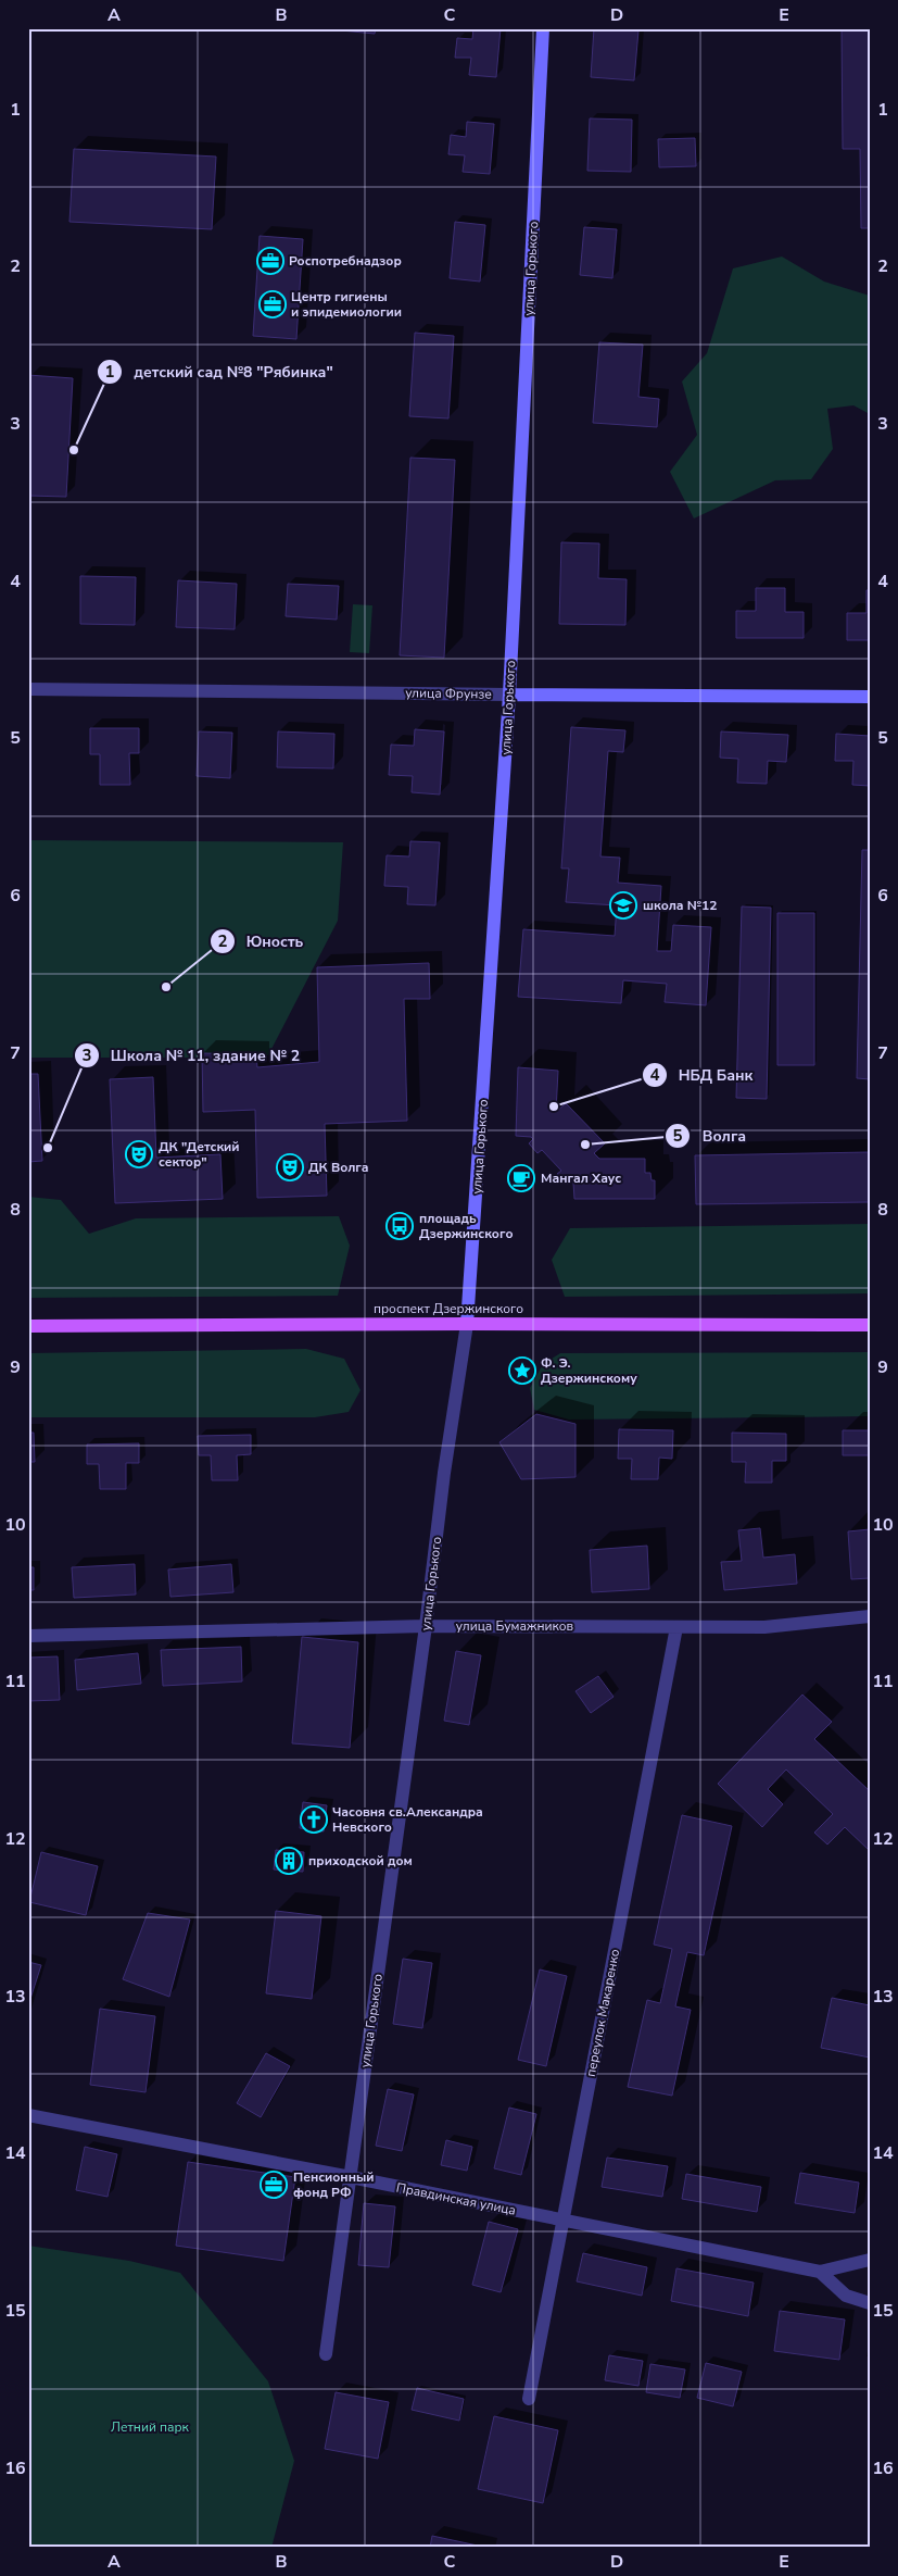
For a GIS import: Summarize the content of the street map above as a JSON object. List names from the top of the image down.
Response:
{
  "streets": {
    "main road": ["проспект Дзержинского"],
    "street": [
      "улица Горького",
      "улица Фрунзе",
      "улица Бумажников",
      "переулок Макаренко",
      "Правдинская улица"
    ]
  },
  "crossings": [
    ["улица Горького", "улица Фрунзе"],
    ["улица Горького", "проспект Дзержинского"],
    ["улица Горького", "улица Бумажников"],
    ["улица Горького", "Правдинская улица"],
    ["улица Бумажников", "переулок Макаренко"],
    ["переулок Макаренко", "Правдинская улица"]
  ],
  "parks": ["Летний парк"],
  "places": {
    "office": ["Роспотребнадзор", "Центр гигиены и эпидемиологии", "Пенсионный фонд РФ"],
    "other": [
      "детский сад №8 \"Рябинка\"",
      "Юность",
      "НБД Банк",
      "Волга",
      "Школа № 11, здание № 2"
    ],
    "school or university": ["школа №12"],
    "theatre": ["ДК \"Детский сектор\"", "ДК Волга"],
    "cafe": ["Мангал Хаус"],
    "bus stop": ["площадь Дзержинского"],
    "place": ["Ф. Э. Дзержинскому"],
    "church": ["Часовня св.Александра Невского"],
    "building": ["приходской дом"]
  },
  "grid": {
    "columns": [
      "A",
      "B",
      "C",
      "D",
      "E"
    ],
    "rows": [
      "1",
      "2",
      "3",
      "4",
      "5",
      "6",
      "7",
      "8",
      "9",
      "10",
      "11",
      "12",
      "13",
      "14",
      "15",
      "16"
    ]
  }
}
